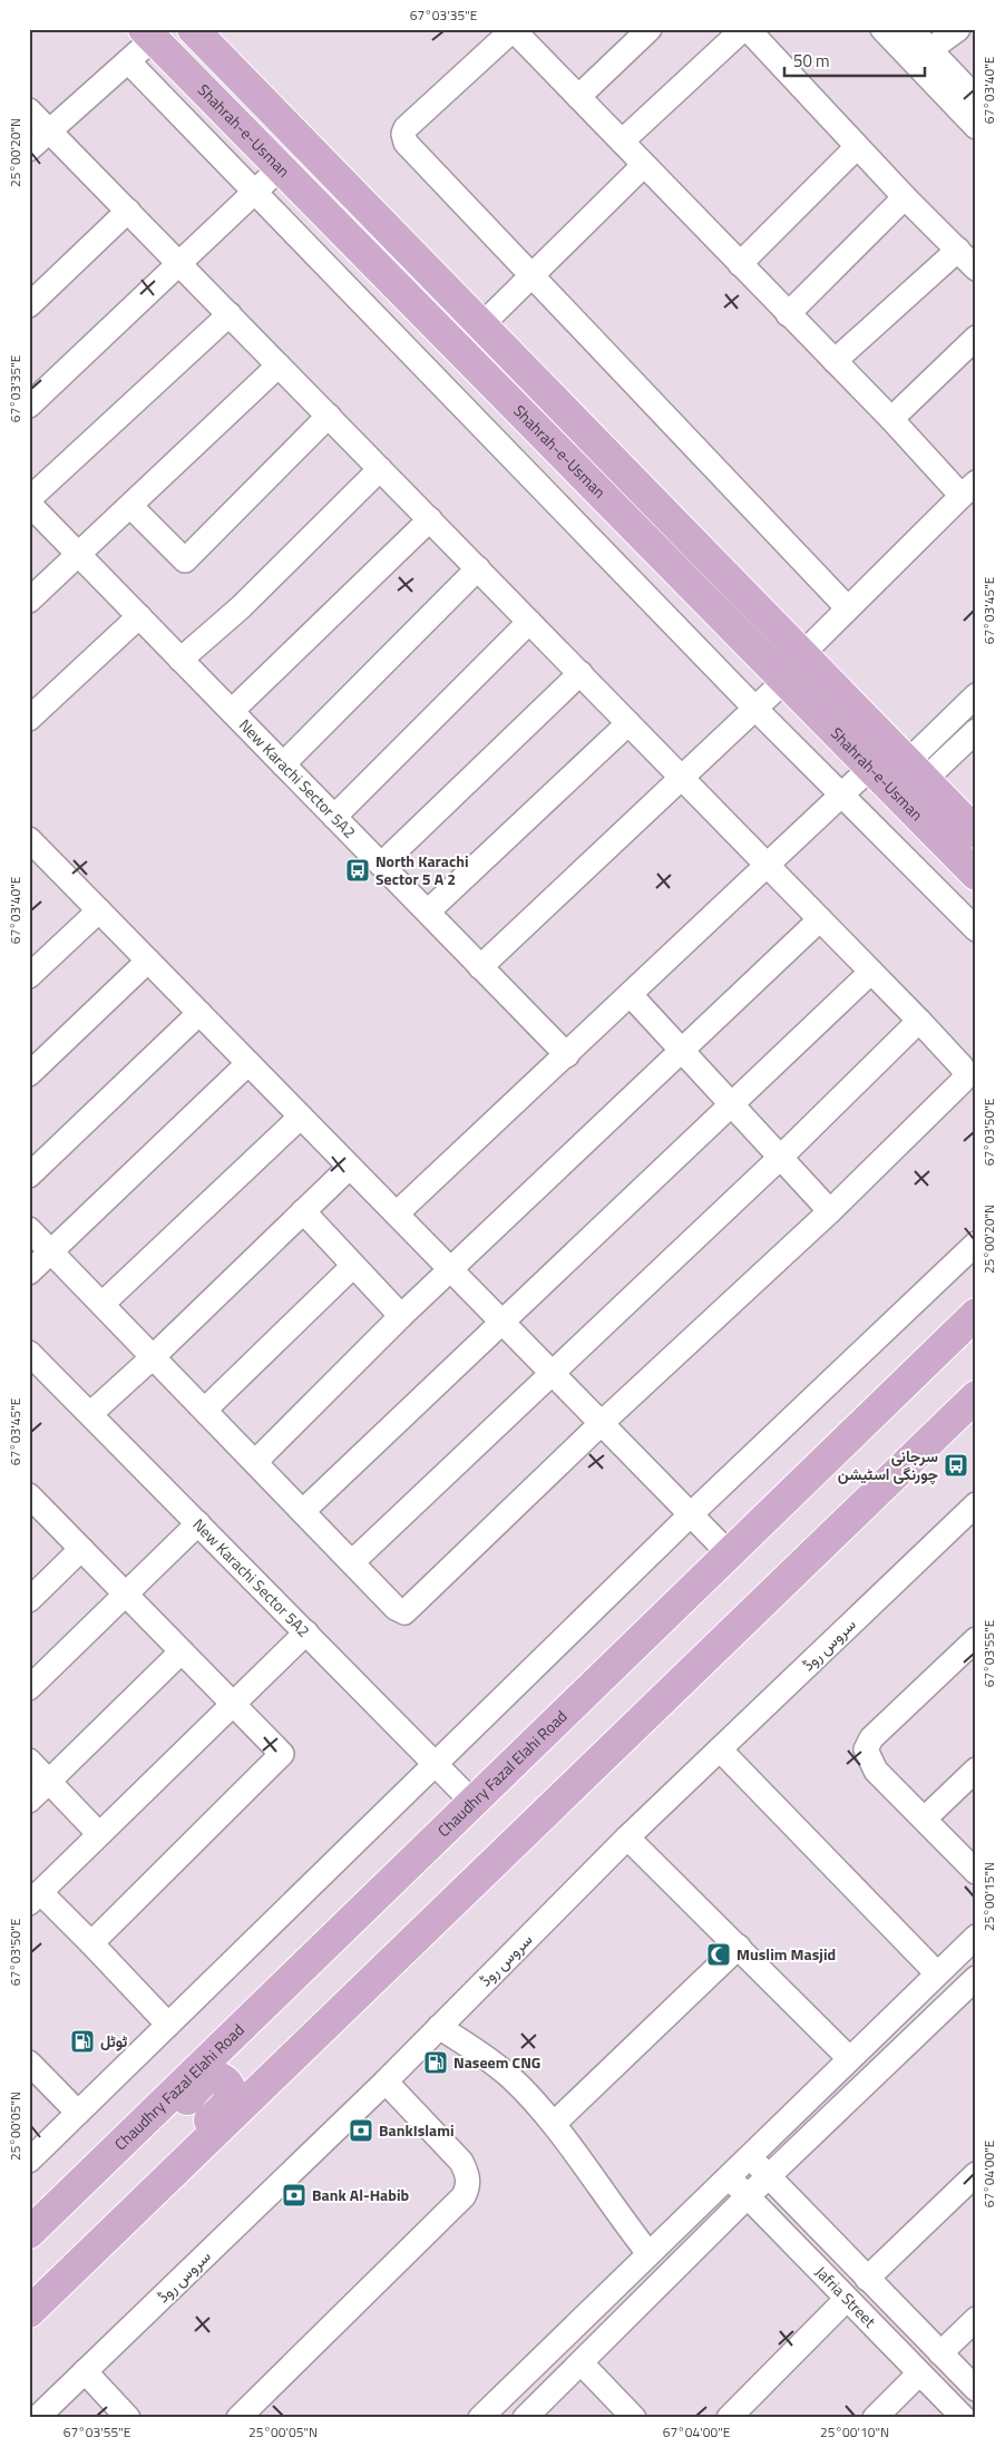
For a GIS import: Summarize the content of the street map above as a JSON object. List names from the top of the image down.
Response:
{
  "streets": {
    "main road": ["Shahrah-e-Usman", "Chaudhry Fazal Elahi Road"],
    "street": ["New Karachi Sector 5A2", "سروس روڈ", "Jafria Street"]
  },
  "crossings": [
    ["New Karachi Sector 5A2", "Chaudhry Fazal Elahi Road"]
  ],
  "places": {
    "bus stop": ["North Karachi Sector 5 A 2", "سرجانی چورنگی اسٹیشن"],
    "mosque": ["Muslim Masjid"],
    "fuel station": ["ٹوٹل", "Naseem CNG"],
    "bank": ["BankIslami", "Bank Al-Habib"]
  },
  "scale_bar": "50 m",
  "coordinates": [
    "67°03'35\"E",
    "67°03'40\"E",
    "25°00'20\"N",
    "67°03'45\"E",
    "67°03'50\"E",
    "67°03'55\"E",
    "25°00'15\"N",
    "25°00'05\"N",
    "67°04'00\"E",
    "25°00'10\"N"
  ]
}
